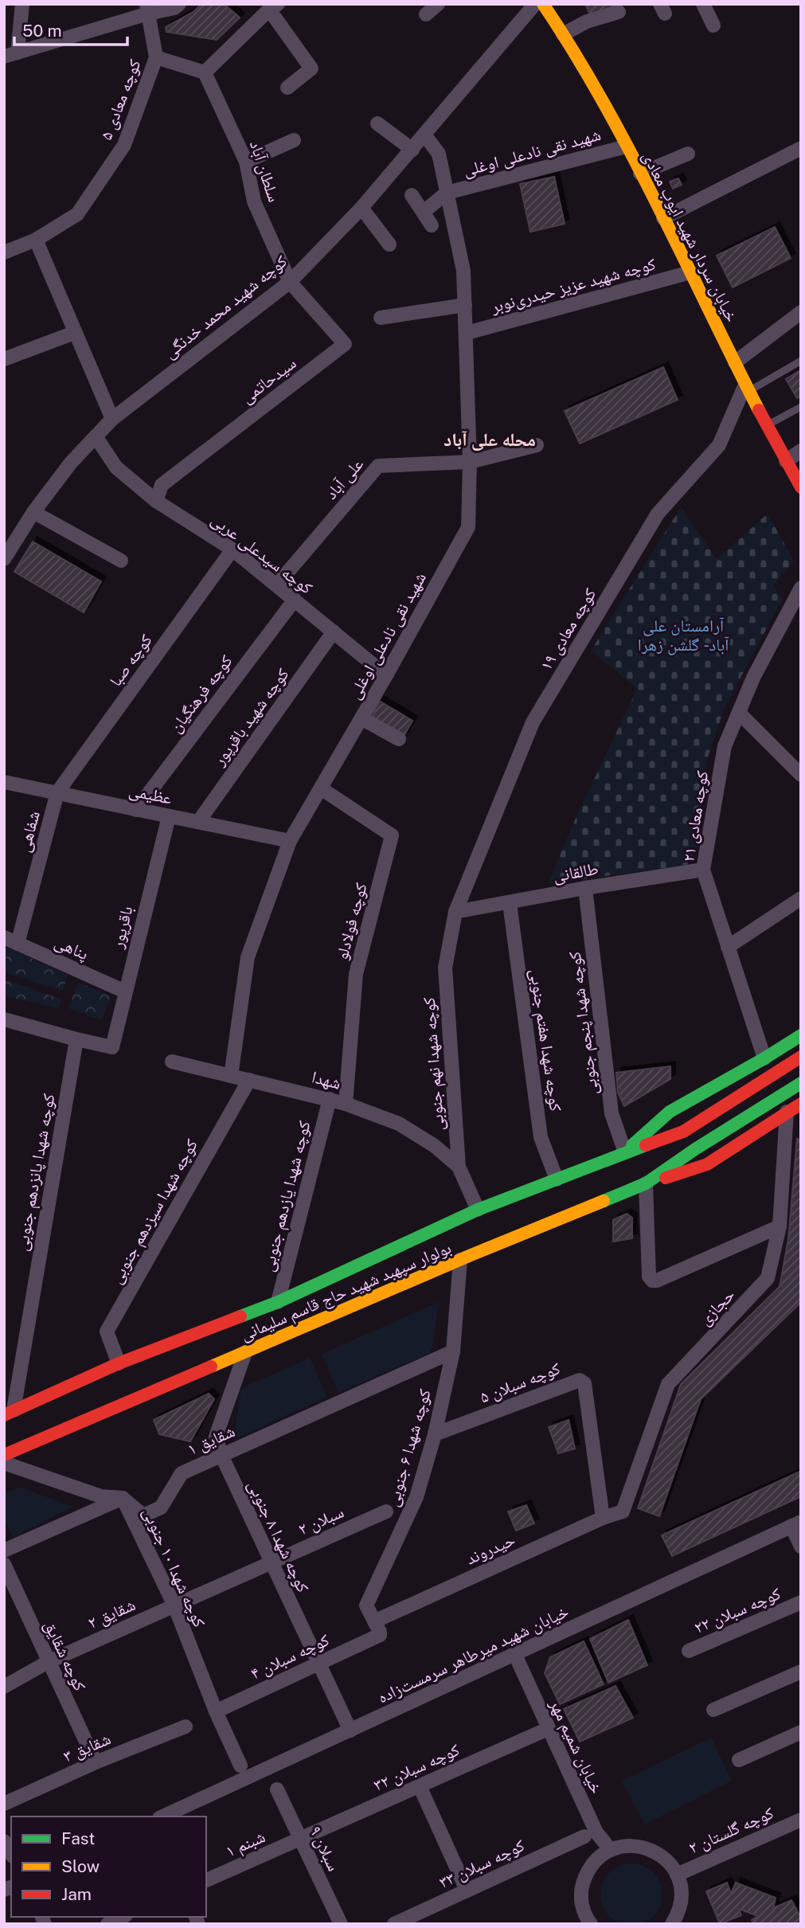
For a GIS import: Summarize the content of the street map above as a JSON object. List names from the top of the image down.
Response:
{
  "streets": {
    "main road": ["خیابان سردار شهید ایوب معادی", "بولوار سپهبد شهید حاج قاسم سلیمانی"],
    "street": [
      "کوچه معادی ۵",
      "شهید نقی نادعلی اوغلی",
      "سلطان آباد",
      "کوچه شهید عزیز حیدری‌نوبر",
      "کوچه شهید محمد خدنگی",
      "سیدحاتمی",
      "علی آباد",
      "کوچه سیدعلی عربی",
      "کوچه معادی ۱۹",
      "کوچه صبا",
      "کوچه فرهنگیان",
      "کوچه شهید باقرپور",
      "عظیمی",
      "کوچه معادی ۲۱",
      "شفاهی",
      "طالقانی",
      "کوچه فولادلو",
      "باقرپور",
      "پناهی",
      "کوچه شهدا پنجم جنوبی",
      "کوچه شهدا هفتم جنوبی",
      "کوچه شهدا نهم جنوبی",
      "شهدا",
      "کوچه شهدا پانزدهم جنوبی",
      "کوچه شهدا یازدهم جنوبی",
      "کوچه شهدا سیزدهم جنوبی",
      "حجازی",
      "کوچه سبلان ۵",
      "شقایق ۱",
      "کوچه شهدا ۶ جنوبی",
      "سبلان ۲",
      "کوچه شهدا ۸ جنوبی",
      "حیدروند",
      "کوچه شهدا ۱۰ جنوبی",
      "کوچه سبلان ۲۲",
      "شقایق ۲",
      "خیابان شهید میرطاهر سرمست‌زاده",
      "کوچه شقایق",
      "کوچه سبلان ۴",
      "خیابان شمیم مهر",
      "شقایق ۳",
      "کوچه سبلان ۳۲",
      "کوچه گلستان ۲",
      "شبنم ۱",
      "سبلان ۹",
      "کوچه سبلان ۳۳"
    ]
  },
  "crossings": [
    ["شهید نقی نادعلی اوغلی", "خیابان سردار شهید ایوب معادی"],
    ["شهید نقی نادعلی اوغلی", "کوچه شهید عزیز حیدری‌نوبر"],
    ["شهید نقی نادعلی اوغلی", "کوچه شهید محمد خدنگی"],
    ["شهید نقی نادعلی اوغلی", "علی آباد"],
    ["شهید نقی نادعلی اوغلی", "کوچه سیدعلی عربی"],
    ["شهید نقی نادعلی اوغلی", "عظیمی"],
    ["شهید نقی نادعلی اوغلی", "کوچه فولادلو"],
    ["شهید نقی نادعلی اوغلی", "شهدا"],
    ["سلطان آباد", "کوچه شهید محمد خدنگی"],
    ["سلطان آباد", "سیدحاتمی"],
    ["خیابان سردار شهید ایوب معادی", "کوچه شهید عزیز حیدری‌نوبر"],
    ["خیابان سردار شهید ایوب معادی", "کوچه معادی ۱۹"],
    ["کوچه شهید محمد خدنگی", "سیدحاتمی"],
    ["کوچه شهید محمد خدنگی", "کوچه سیدعلی عربی"],
    ["سیدحاتمی", "کوچه سیدعلی عربی"],
    ["علی آباد", "کوچه سیدعلی عربی"],
    ["کوچه سیدعلی عربی", "کوچه صبا"],
    ["کوچه سیدعلی عربی", "کوچه فرهنگیان"],
    ["کوچه سیدعلی عربی", "کوچه شهید باقرپور"],
    ["کوچه معادی ۱۹", "طالقانی"],
    ["کوچه معادی ۱۹", "کوچه شهدا نهم جنوبی"],
    ["کوچه صبا", "عظیمی"],
    ["کوچه صبا", "شفاهی"],
    ["کوچه فرهنگیان", "عظیمی"],
    ["کوچه شهید باقرپور", "عظیمی"],
    ["عظیمی", "شفاهی"],
    ["عظیمی", "باقرپور"],
    ["کوچه معادی ۲۱", "طالقانی"],
    ["شفاهی", "پناهی"],
    ["طالقانی", "کوچه شهدا پنجم جنوبی"],
    ["طالقانی", "کوچه شهدا هفتم جنوبی"],
    ["طالقانی", "کوچه شهدا نهم جنوبی"],
    ["کوچه فولادلو", "شهدا"],
    ["باقرپور", "پناهی"],
    ["باقرپور", "کوچه شهدا پانزدهم جنوبی"],
    ["کوچه شهدا پنجم جنوبی", "بولوار سپهبد شهید حاج قاسم سلیمانی"],
    ["کوچه شهدا هفتم جنوبی", "بولوار سپهبد شهید حاج قاسم سلیمانی"],
    ["کوچه شهدا نهم جنوبی", "شهدا"],
    ["کوچه شهدا نهم جنوبی", "بولوار سپهبد شهید حاج قاسم سلیمانی"],
    ["شهدا", "کوچه شهدا یازدهم جنوبی"],
    ["شهدا", "کوچه شهدا سیزدهم جنوبی"],
    ["کوچه شهدا پانزدهم جنوبی", "بولوار سپهبد شهید حاج قاسم سلیمانی"],
    ["کوچه شهدا یازدهم جنوبی", "بولوار سپهبد شهید حاج قاسم سلیمانی"],
    ["کوچه شهدا سیزدهم جنوبی", "بولوار سپهبد شهید حاج قاسم سلیمانی"],
    ["بولوار سپهبد شهید حاج قاسم سلیمانی", "کوچه شهدا ۶ جنوبی"],
    ["بولوار سپهبد شهید حاج قاسم سلیمانی", "کوچه شهدا ۸ جنوبی"],
    ["حجازی", "حیدروند"],
    ["کوچه سبلان ۵", "کوچه شهدا ۶ جنوبی"],
    ["کوچه سبلان ۵", "حیدروند"],
    ["شقایق ۱", "کوچه شهدا ۶ جنوبی"],
    ["شقایق ۱", "کوچه شهدا ۸ جنوبی"],
    ["شقایق ۱", "کوچه شهدا ۱۰ جنوبی"],
    ["کوچه شهدا ۶ جنوبی", "حیدروند"],
    ["کوچه شهدا ۶ جنوبی", "کوچه سبلان ۴"],
    ["سبلان ۲", "کوچه شهدا ۸ جنوبی"],
    ["سبلان ۲", "کوچه شهدا ۱۰ جنوبی"],
    ["سبلان ۲", "شقایق ۲"],
    ["کوچه شهدا ۸ جنوبی", "خیابان شهید میرطاهر سرمست‌زاده"],
    ["کوچه شهدا ۸ جنوبی", "کوچه سبلان ۴"],
    ["حیدروند", "کوچه سبلان ۴"],
    ["کوچه شهدا ۱۰ جنوبی", "شقایق ۲"],
    ["کوچه شهدا ۱۰ جنوبی", "کوچه سبلان ۴"],
    ["شقایق ۲", "کوچه شقایق"],
    ["خیابان شهید میرطاهر سرمست‌زاده", "خیابان شمیم مهر"],
    ["کوچه شقایق", "شقایق ۳"],
    ["خیابان شمیم مهر", "کوچه سبلان ۳۲"],
    ["کوچه سبلان ۳۲", "شبنم ۱"],
    ["کوچه سبلان ۳۲", "سبلان ۹"],
    ["شبنم ۱", "سبلان ۹"]
  ],
  "districts": ["محله علی آباد"],
  "parks": ["آرامستان علی آباد - گلشن زهرا"],
  "legend": ["Fast", "Slow", "Jam"],
  "scale_bar": "50 m"
}
